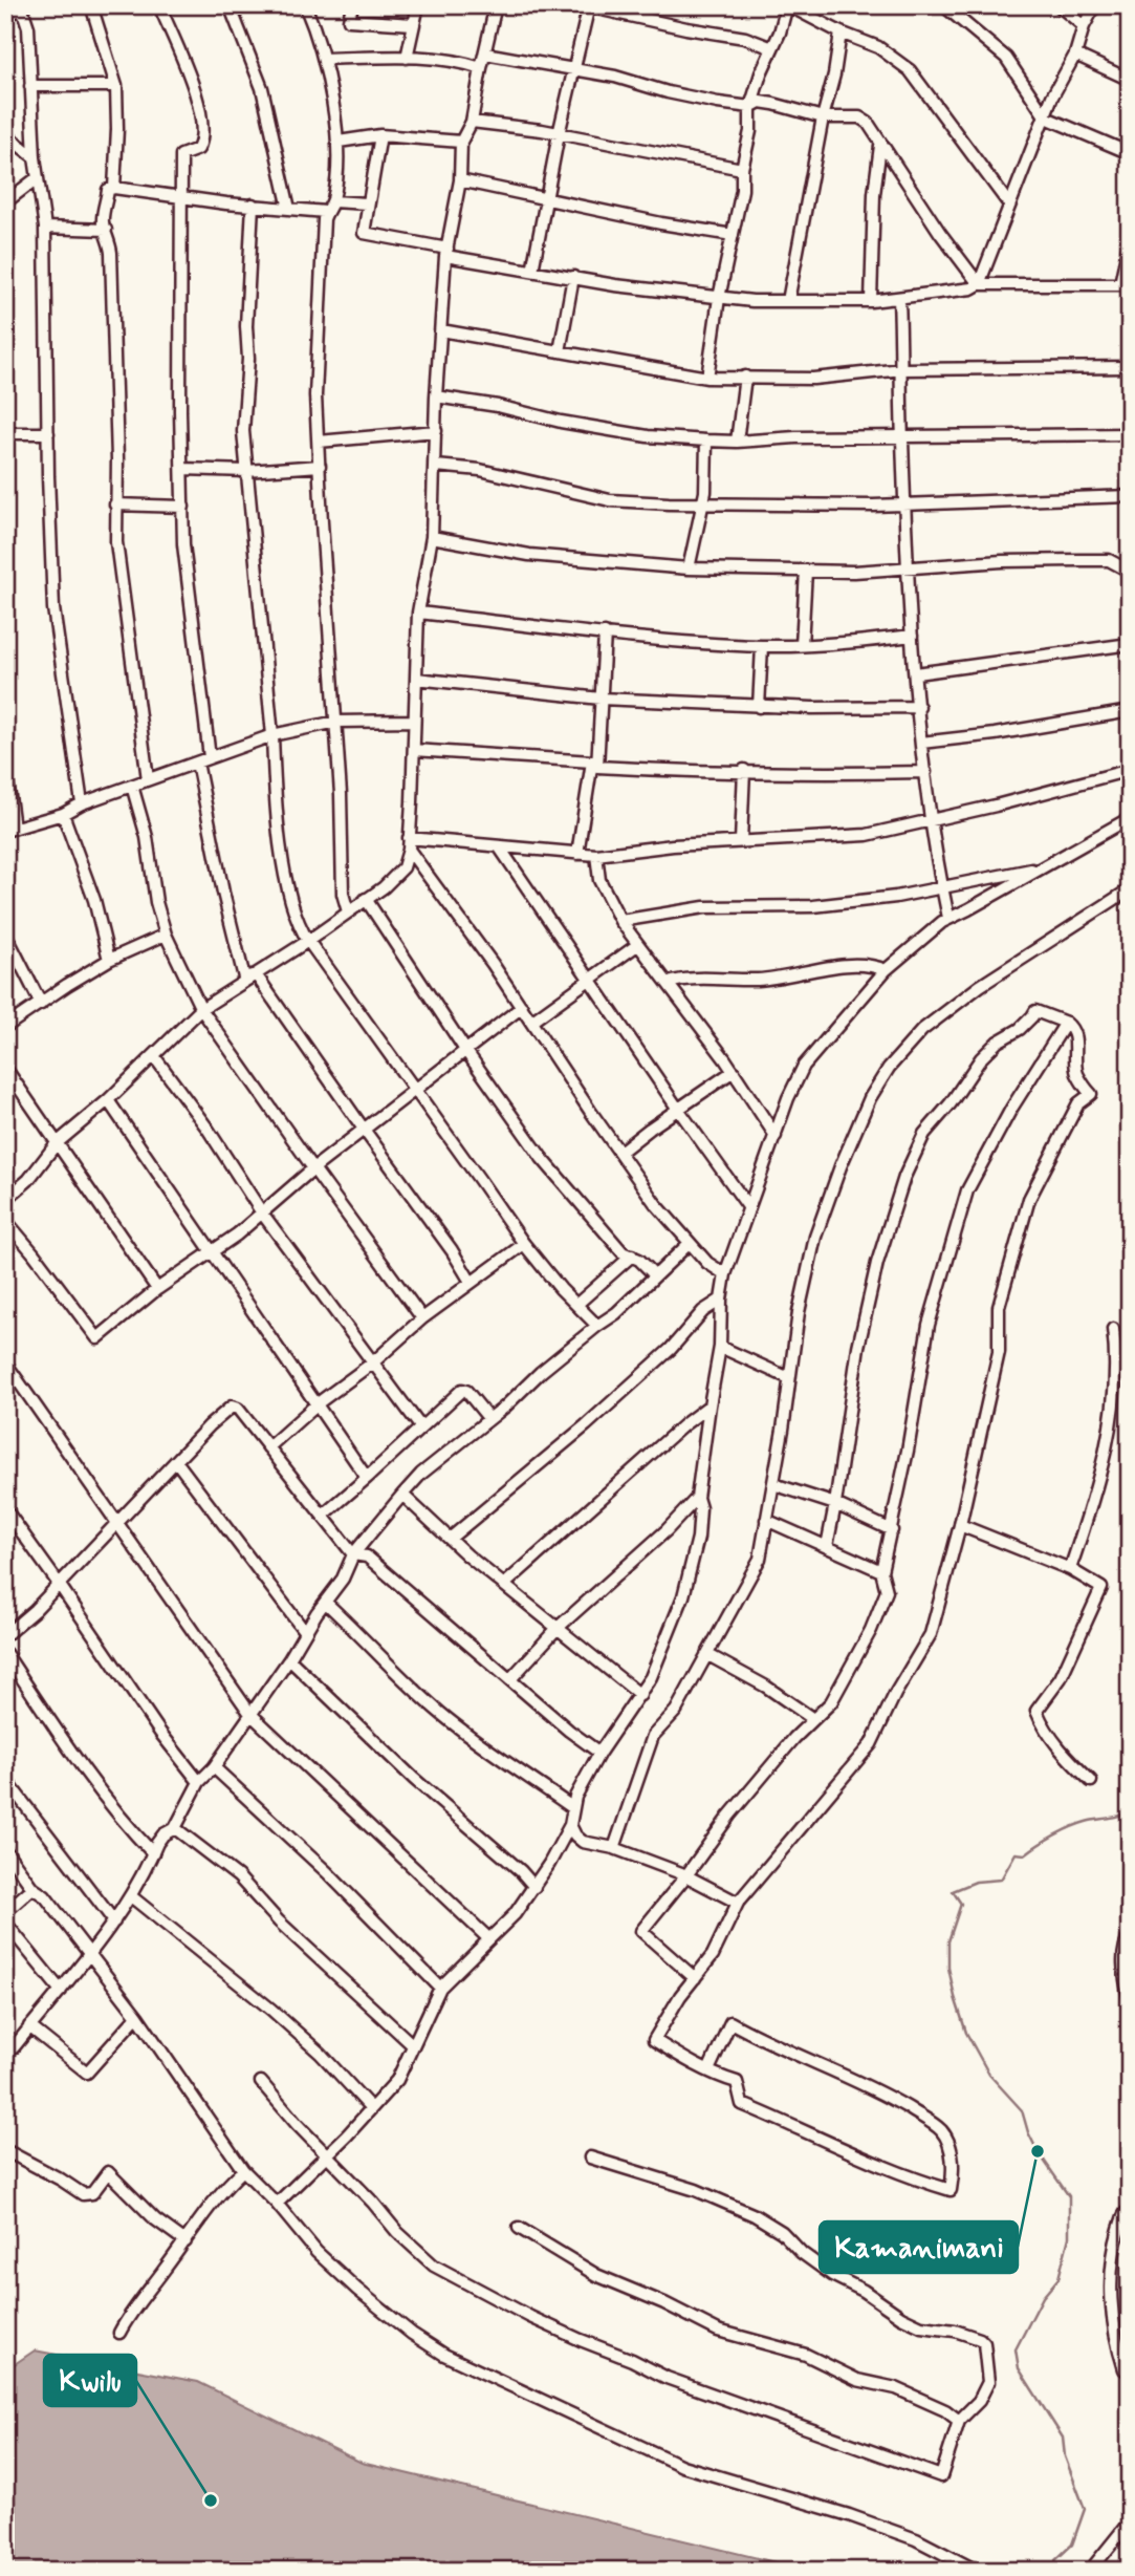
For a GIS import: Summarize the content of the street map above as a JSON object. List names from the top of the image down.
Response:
{
  "places": ["Kamanimani", "Kwilu"]
}
